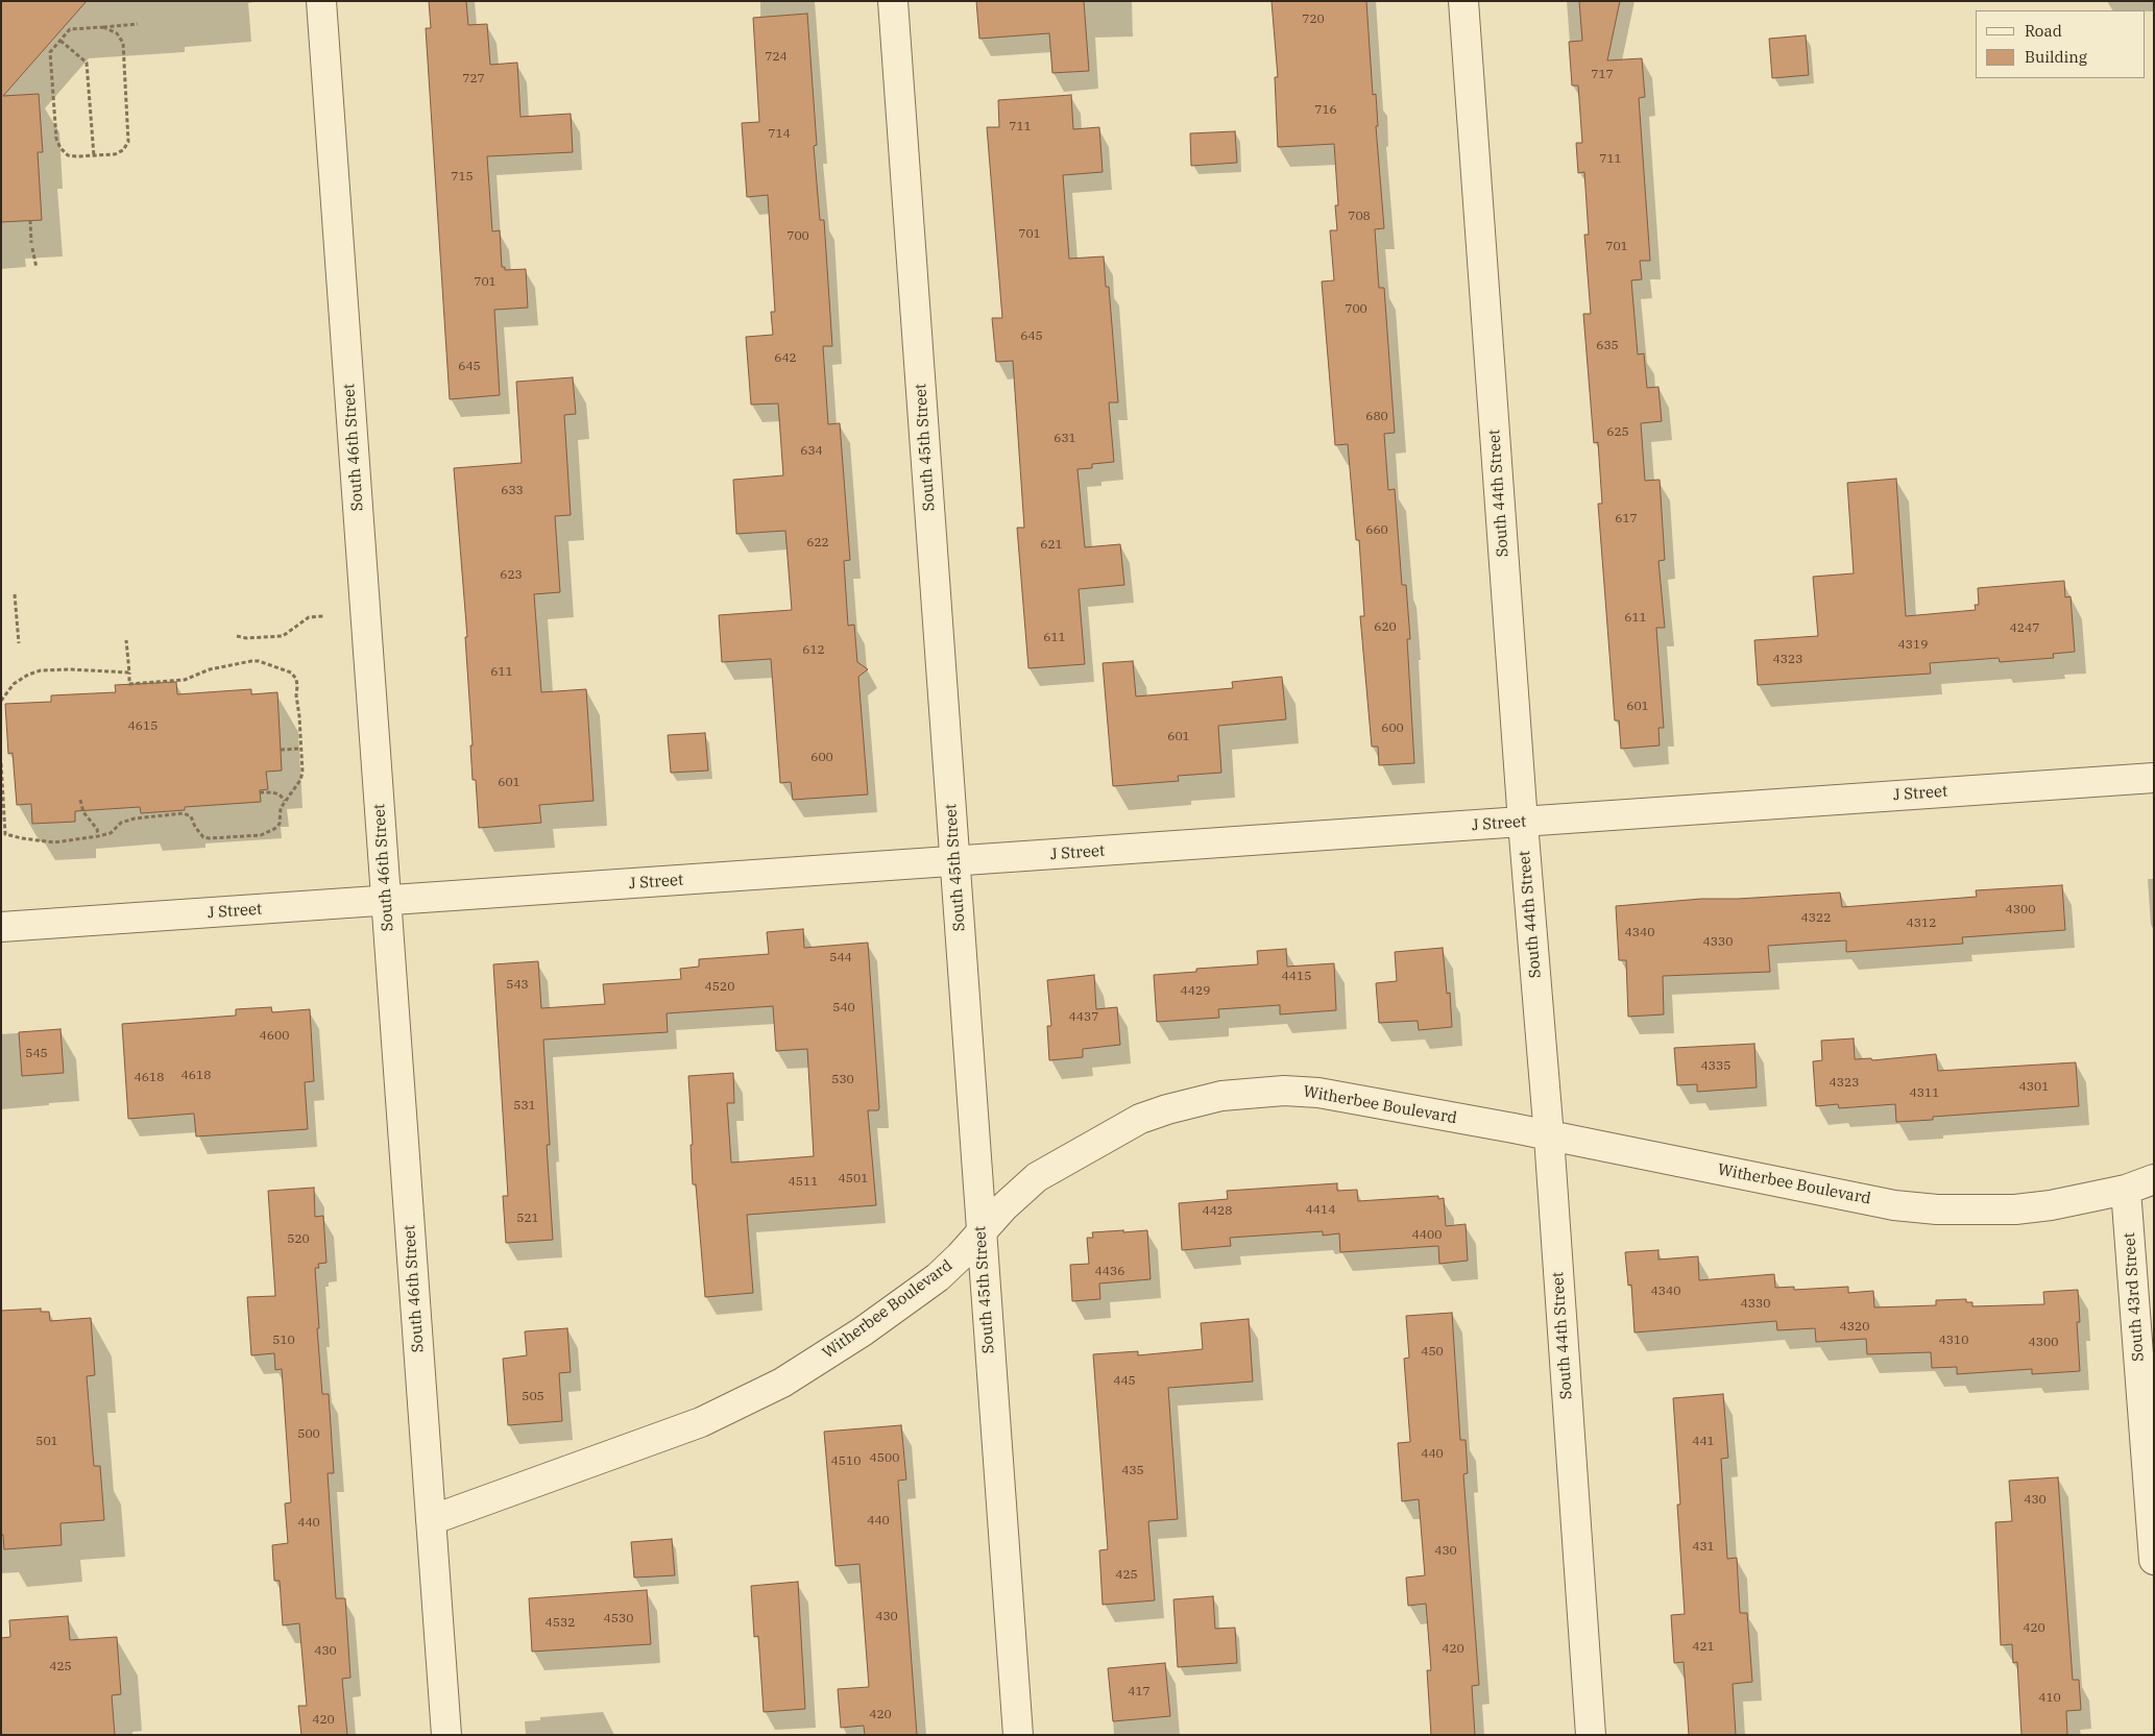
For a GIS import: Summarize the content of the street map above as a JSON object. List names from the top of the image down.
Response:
{
  "streets": {
    "street": [
      "South 46th Street",
      "South 45th Street",
      "South 44th Street",
      "J Street",
      "Witherbee Boulevard",
      "South 43rd Street"
    ]
  },
  "crossings": [
    ["South 46th Street", "J Street"],
    ["South 46th Street", "Witherbee Boulevard"],
    ["South 45th Street", "J Street"],
    ["South 45th Street", "Witherbee Boulevard"],
    ["South 44th Street", "J Street"],
    ["South 44th Street", "Witherbee Boulevard"],
    ["Witherbee Boulevard", "South 43rd Street"]
  ],
  "house_numbers": [
    "720",
    "724",
    "717",
    "727",
    "716",
    "711",
    "714",
    "711",
    "715",
    "708",
    "701",
    "700",
    "701",
    "701",
    "700",
    "645",
    "635",
    "642",
    "645",
    "680",
    "625",
    "631",
    "634",
    "633",
    "617",
    "660",
    "622",
    "621",
    "623",
    "611",
    "620",
    "4247",
    "611",
    "4319",
    "612",
    "4323",
    "611",
    "601",
    "4615",
    "600",
    "601",
    "600",
    "601",
    "4300",
    "4322",
    "4312",
    "4340",
    "4330",
    "544",
    "4415",
    "543",
    "4520",
    "4429",
    "540",
    "4437",
    "4600",
    "545",
    "4335",
    "4618",
    "4618",
    "530",
    "4323",
    "4301",
    "4311",
    "531",
    "4501",
    "4511",
    "4414",
    "4428",
    "521",
    "4400",
    "520",
    "4436",
    "4340",
    "4330",
    "4320",
    "510",
    "4310",
    "4300",
    "450",
    "445",
    "505",
    "500",
    "501",
    "441",
    "440",
    "4500",
    "4510",
    "435",
    "430",
    "440",
    "440",
    "431",
    "430",
    "425",
    "430",
    "4530",
    "4532",
    "420",
    "421",
    "420",
    "430",
    "425",
    "417",
    "410",
    "420",
    "420"
  ],
  "legend": ["Road", "Building"]
}
